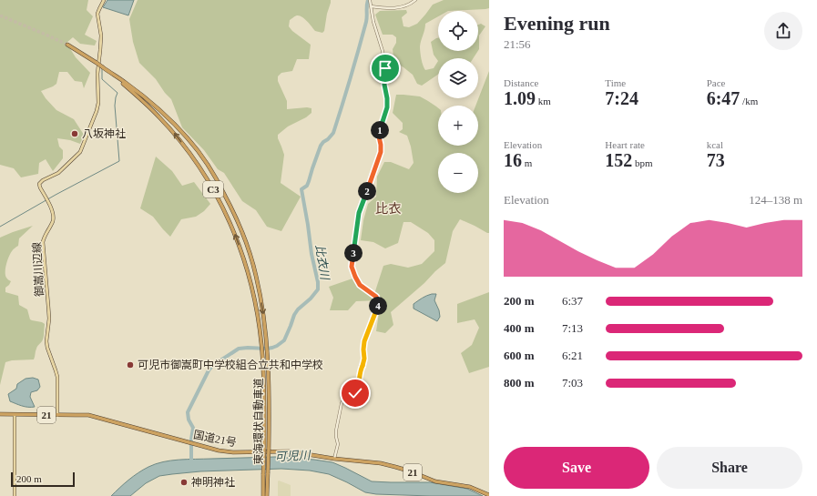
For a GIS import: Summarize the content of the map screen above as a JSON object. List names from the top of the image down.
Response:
{
  "streets": {
    "highway": [
      "C3",
      "21",
      "東海環状自動車道",
      "国道21号"
    ],
    "main road": ["御嵩川辺線"]
  },
  "crossings": [
    ["御嵩川辺線", "国道21号"]
  ],
  "districts": ["比衣"],
  "water": ["比衣川", "可児川"],
  "places": ["八坂神社", "可児市御嵩町中学校組合立共和中学校", "神明神社"],
  "scale_bar": "200 m",
  "page": {
    "heading": ["Evening run", "21:56"],
    "map_buttons": ["+", "−"],
    "stats": [
      ["Distance", "1.09 km"],
      ["Time", "7:24"],
      ["Pace", "6:47 /km"],
      ["Elevation", "16 m"],
      ["Heart rate", "152 bpm"],
      ["kcal", "73"]
    ],
    "pins": [
      "1",
      "2",
      "3",
      "4"
    ],
    "chart": ["Elevation", "124–138 m"],
    "list": [
      {
        "name": "200 m",
        "note": "6:37"
      },
      {
        "name": "400 m",
        "note": "7:13"
      },
      {
        "name": "600 m",
        "note": "6:21"
      },
      {
        "name": "800 m",
        "note": "7:03"
      }
    ],
    "buttons": ["Save", "Share"],
    "scale": "200 m"
  }
}
